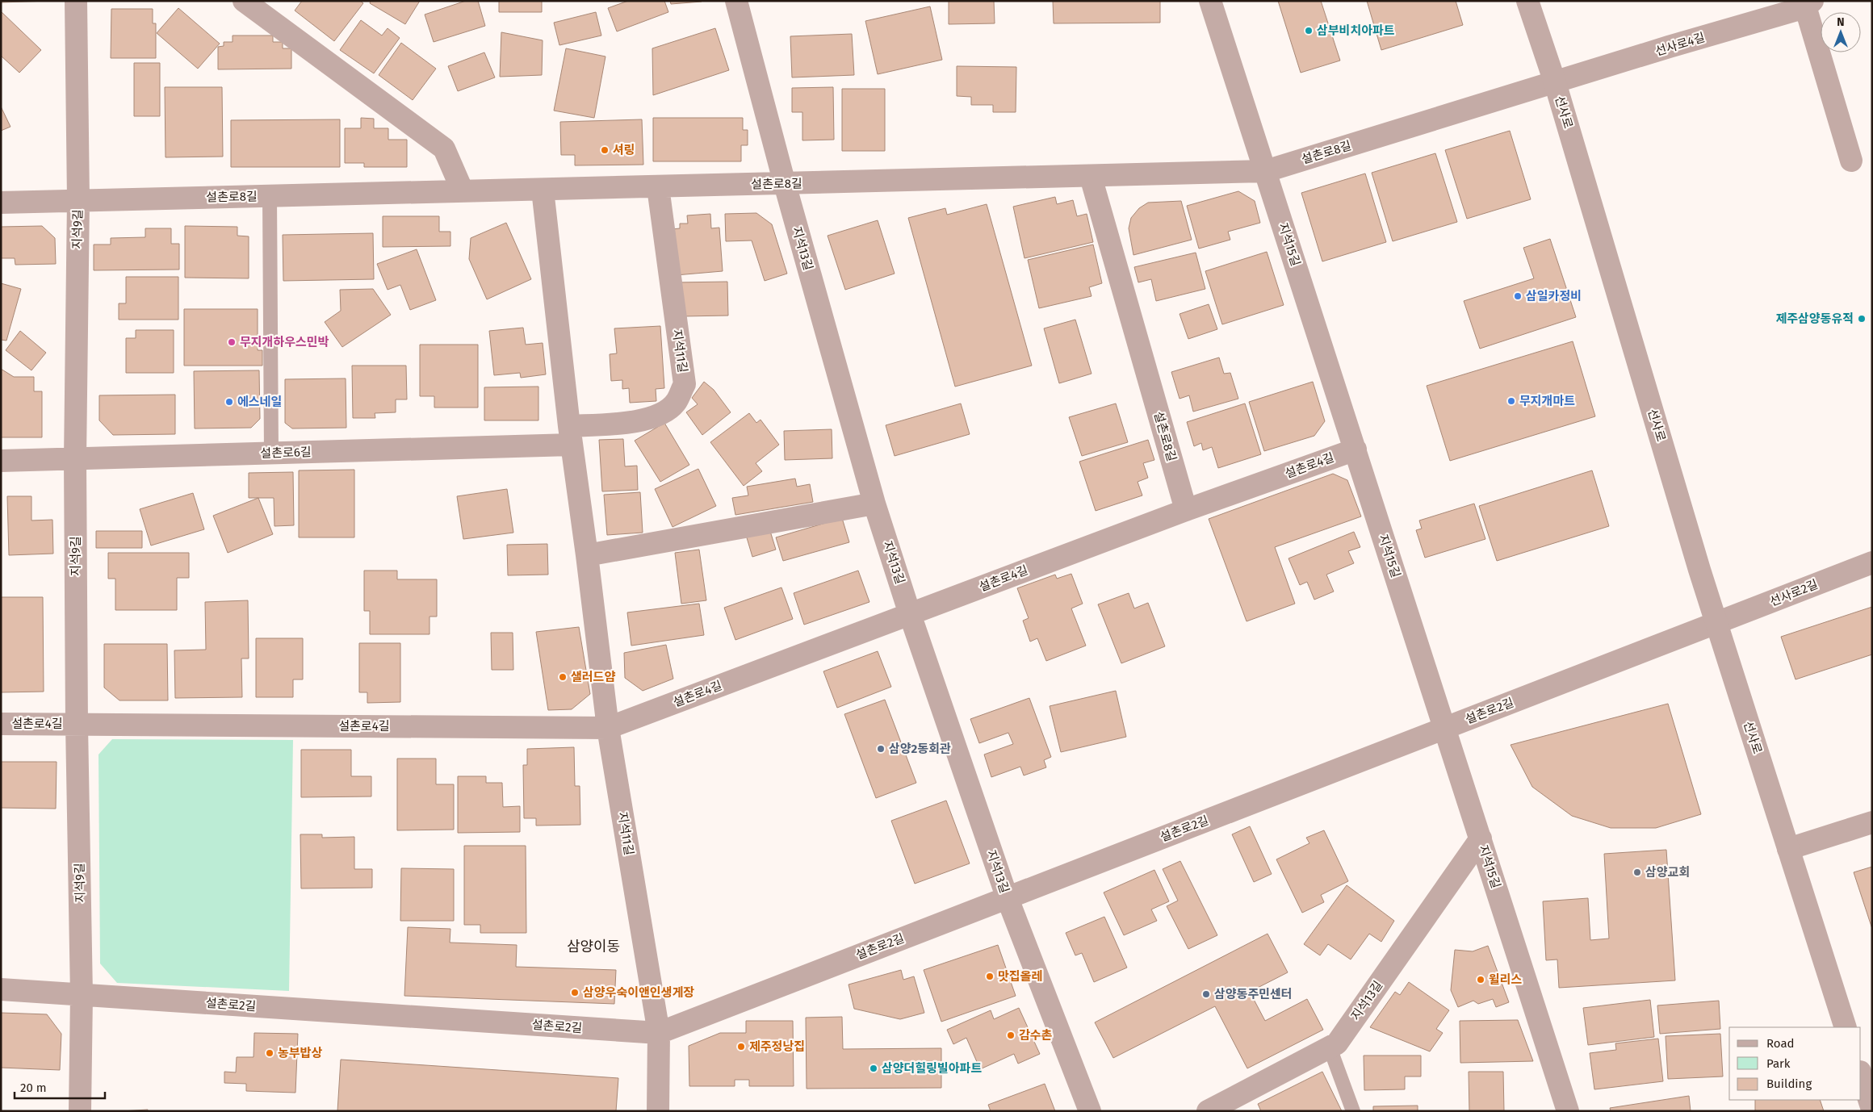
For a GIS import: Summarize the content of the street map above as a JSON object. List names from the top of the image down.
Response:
{
  "streets": {
    "street": [
      "선사로4길",
      "선사로",
      "설촌로8길",
      "지석9길",
      "지석15길",
      "지석13길",
      "지석11길",
      "설촌로6길",
      "설촌로4길",
      "선사로2길",
      "설촌로2길"
    ]
  },
  "crossings": [
    ["선사로4길", "선사로"],
    ["선사로4길", "설촌로8길"],
    ["선사로", "설촌로8길"],
    ["선사로", "선사로2길"],
    ["선사로", "설촌로2길"],
    ["설촌로8길", "지석9길"],
    ["설촌로8길", "지석15길"],
    ["설촌로8길", "지석13길"],
    ["설촌로8길", "지석11길"],
    ["설촌로8길", "설촌로4길"],
    ["지석9길", "설촌로6길"],
    ["지석9길", "설촌로4길"],
    ["지석9길", "설촌로2길"],
    ["지석15길", "지석13길"],
    ["지석15길", "설촌로4길"],
    ["지석15길", "설촌로2길"],
    ["지석13길", "설촌로4길"],
    ["지석13길", "설촌로2길"],
    ["지석11길", "설촌로6길"],
    ["지석11길", "설촌로4길"],
    ["지석11길", "설촌로2길"],
    ["선사로2길", "설촌로2길"]
  ],
  "districts": ["삼양이동"],
  "places": [
    "삼부비치아파트",
    "셔링",
    "삼일카정비",
    "제주삼양동유적",
    "무지개하우스민박",
    "무지개마트",
    "에스네일",
    "샐러드얌",
    "삼양2동회관",
    "삼양교회",
    "맛집올레",
    "윌리스",
    "삼양우숙이앤인생게장",
    "삼양동주민센터",
    "감수촌",
    "제주정낭집",
    "농부밥상",
    "삼양더힐링빌아파트"
  ],
  "legend": ["Road", "Park", "Building"],
  "scale_bar": "20 m",
  "north": "top"
}
